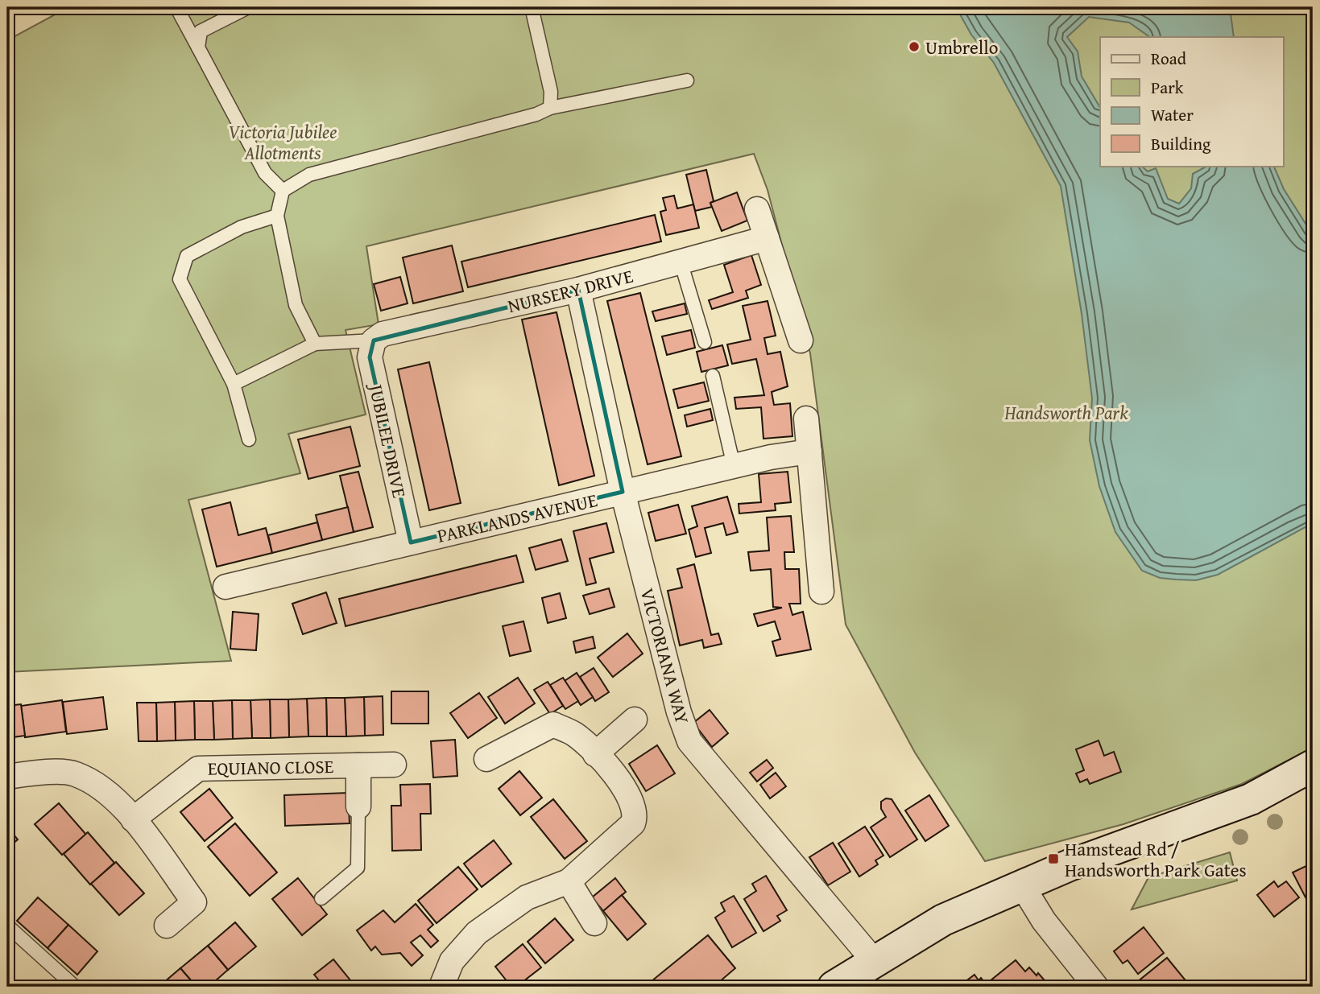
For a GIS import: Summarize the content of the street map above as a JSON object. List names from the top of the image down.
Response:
{
  "streets": {
    "street": [
      "NURSERY DRIVE",
      "JUBILEE DRIVE",
      "PARKLANDS AVENUE",
      "VICTORIANA WAY",
      "EQUIANO CLOSE"
    ]
  },
  "crossings": [
    ["NURSERY DRIVE", "JUBILEE DRIVE"],
    ["NURSERY DRIVE", "VICTORIANA WAY"],
    ["JUBILEE DRIVE", "PARKLANDS AVENUE"],
    ["PARKLANDS AVENUE", "VICTORIANA WAY"]
  ],
  "parks": ["Victoria Jubilee Allotments", "Handsworth Park"],
  "places": {
    "other": ["Umbrello"],
    "transit": ["Hamstead Rd / Handsworth Park Gates"]
  },
  "legend": [
    "Road",
    "Park",
    "Water",
    "Building"
  ]
}
